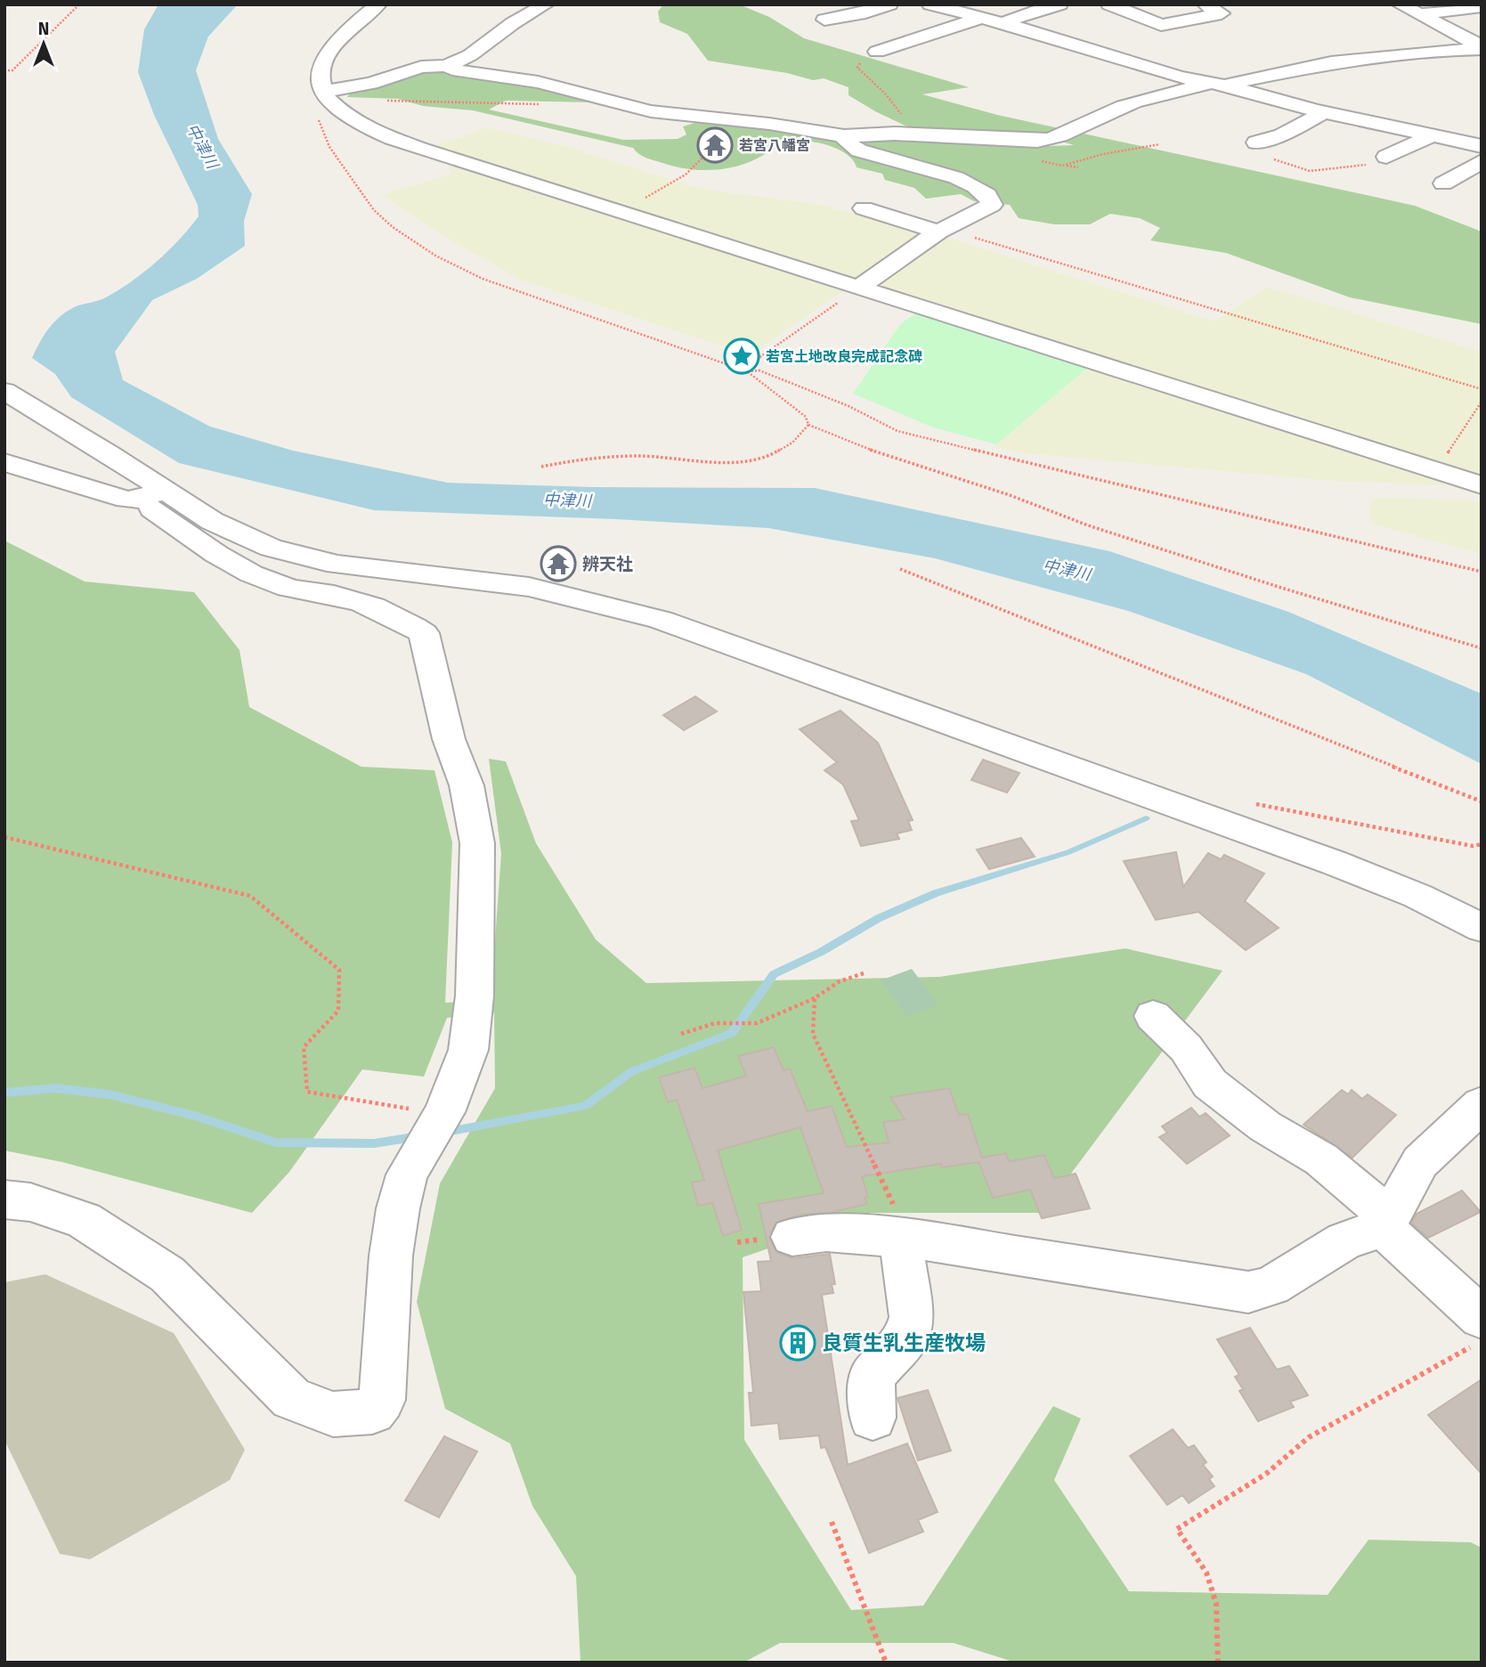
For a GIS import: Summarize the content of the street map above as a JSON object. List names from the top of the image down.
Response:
{
  "water": ["中津川"],
  "places": {
    "temple": ["若宮八幡宮", "辨天社"],
    "place": ["若宮土地改良完成記念碑"],
    "building": ["良質生乳生産牧場"]
  },
  "north": "top"
}
